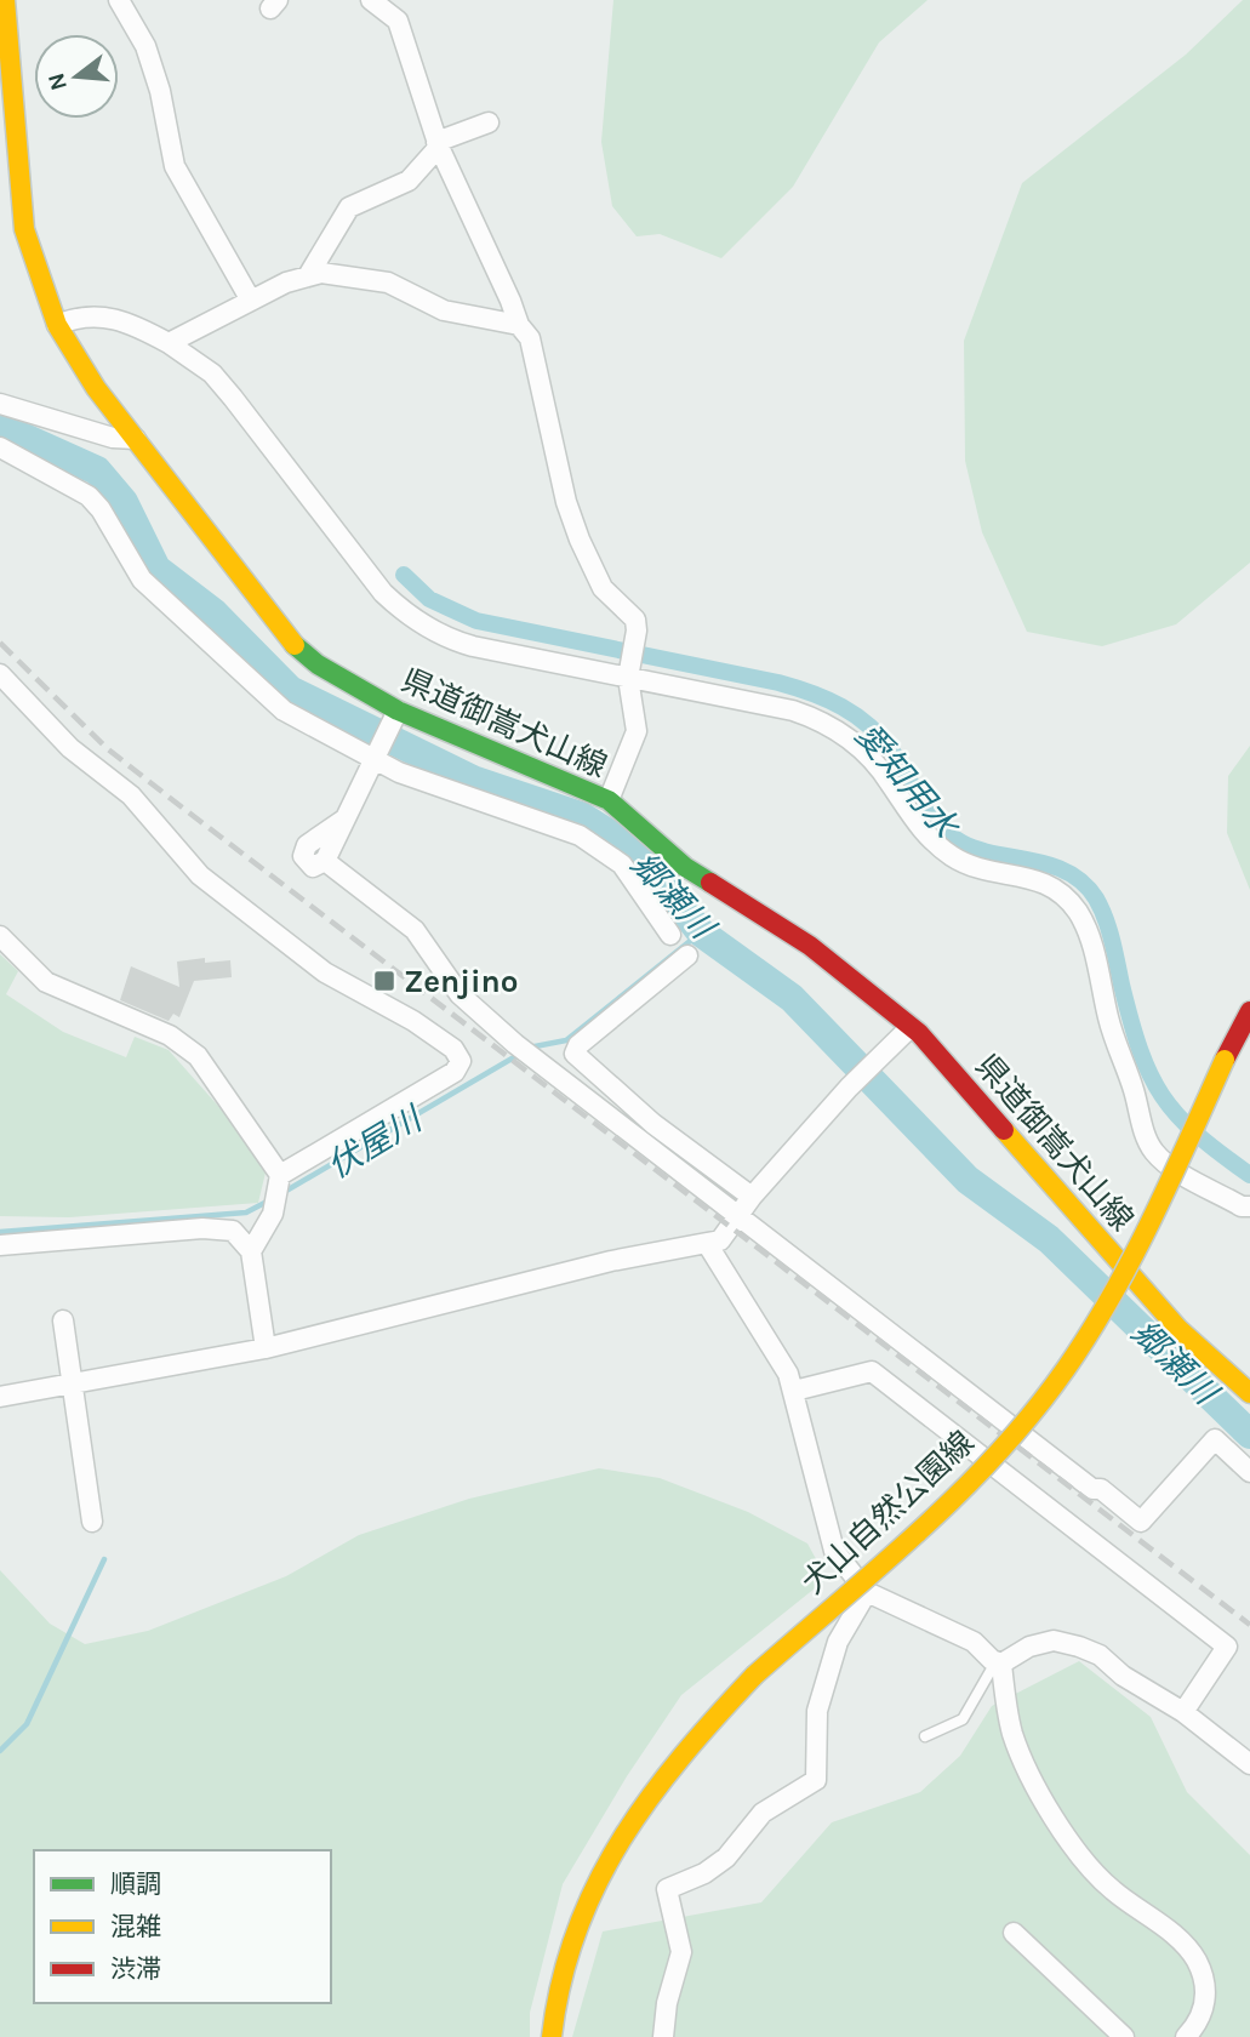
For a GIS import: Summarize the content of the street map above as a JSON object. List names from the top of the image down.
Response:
{
  "streets": {
    "main road": ["県道御嵩犬山線", "犬山自然公園線"]
  },
  "water": ["愛知用水", "郷瀬川", "伏屋川"],
  "places": {
    "transit": ["Zenjino"]
  },
  "legend": ["順調", "混雑", "渋滞"],
  "north": "left"
}
